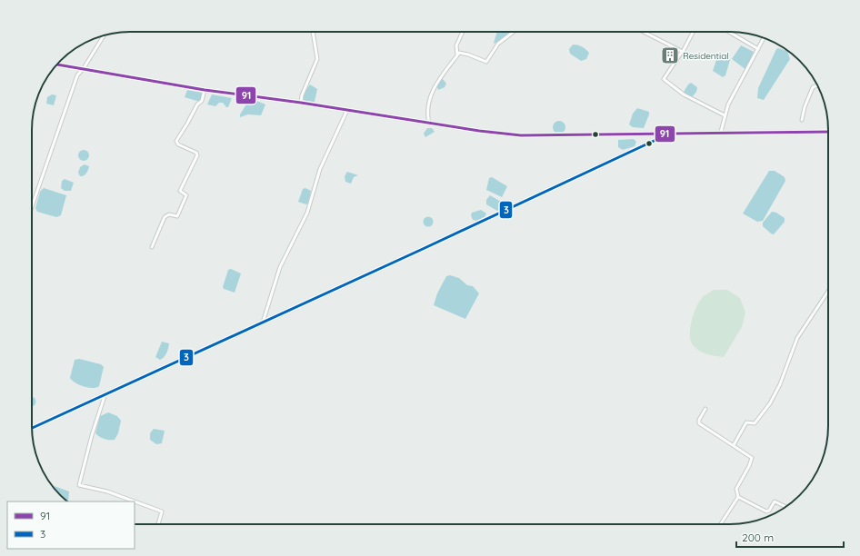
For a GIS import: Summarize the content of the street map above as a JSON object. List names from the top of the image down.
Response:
{
  "places": {
    "building": ["Residential"]
  },
  "lines": ["transit line 91", "transit line 3"],
  "legend": ["91", "3"],
  "scale_bar": "200 m"
}
